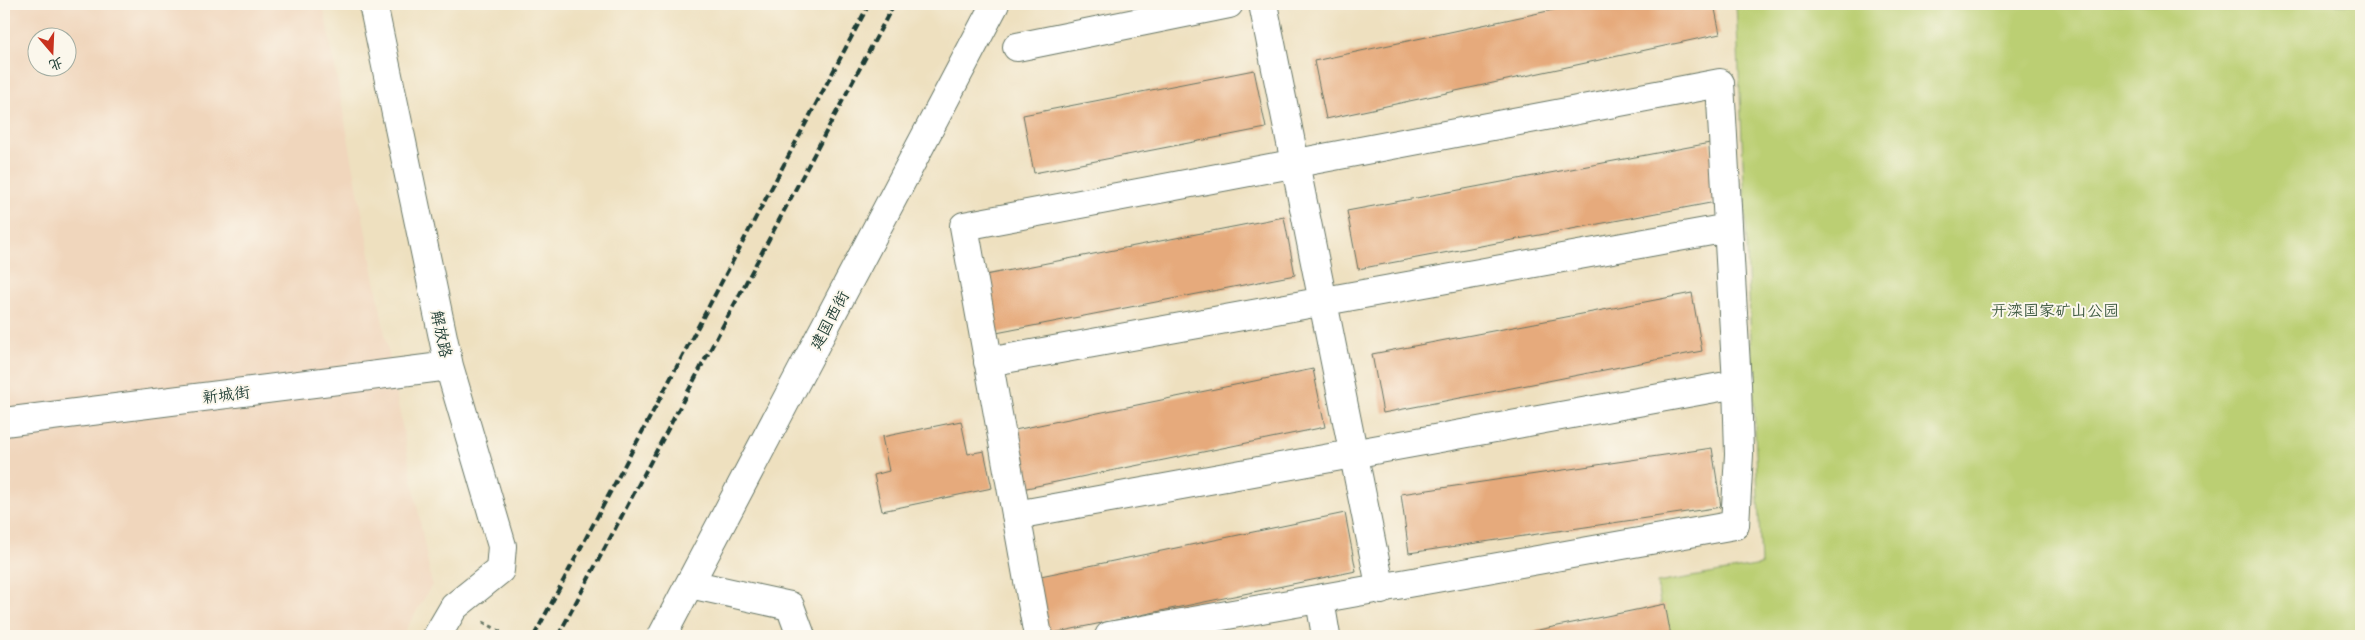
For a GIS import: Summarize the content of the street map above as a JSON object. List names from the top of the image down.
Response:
{
  "streets": {
    "street": ["建国西街", "解放路", "新城街"]
  },
  "crossings": [
    ["解放路", "新城街"]
  ],
  "parks": ["开滦国家矿山公园"],
  "north": "bottom"
}
